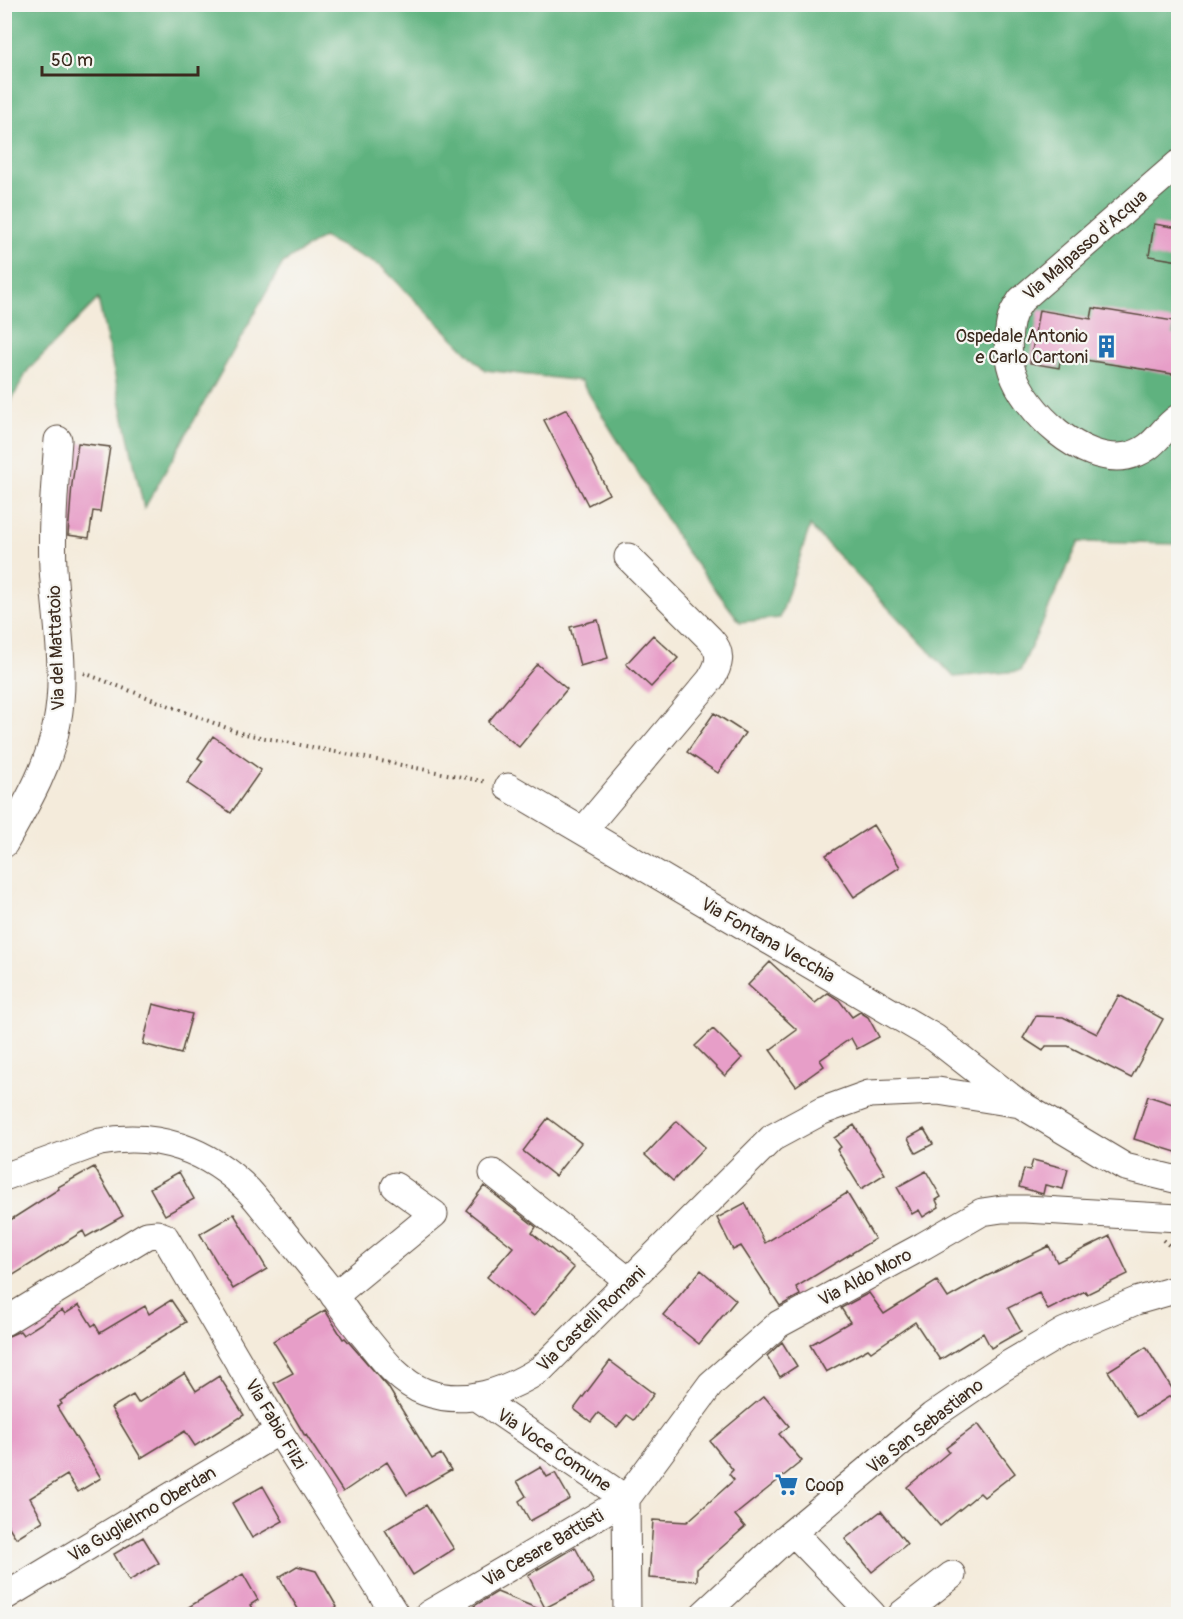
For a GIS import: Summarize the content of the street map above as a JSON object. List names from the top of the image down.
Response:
{
  "streets": {
    "street": [
      "Via Malpasso d'Acqua",
      "Via del Mattatoio",
      "Via Fontana Vecchia",
      "Via Aldo Moro",
      "Via Castelli Romani",
      "Via Fabio Filzi",
      "Via San Sebastiano",
      "Via Voce Comune",
      "Via Guglielmo Oberdan",
      "Via Cesare Battisti"
    ]
  },
  "crossings": [
    ["Via Fontana Vecchia", "Via Castelli Romani"],
    ["Via Aldo Moro", "Via Voce Comune"],
    ["Via Aldo Moro", "Via Cesare Battisti"],
    ["Via Castelli Romani", "Via Voce Comune"],
    ["Via Fabio Filzi", "Via Guglielmo Oberdan"],
    ["Via Voce Comune", "Via Cesare Battisti"]
  ],
  "places": {
    "building": ["Ospedale Antonio e Carlo Cartoni"],
    "supermarket": ["Coop"]
  },
  "scale_bar": "50 m"
}
